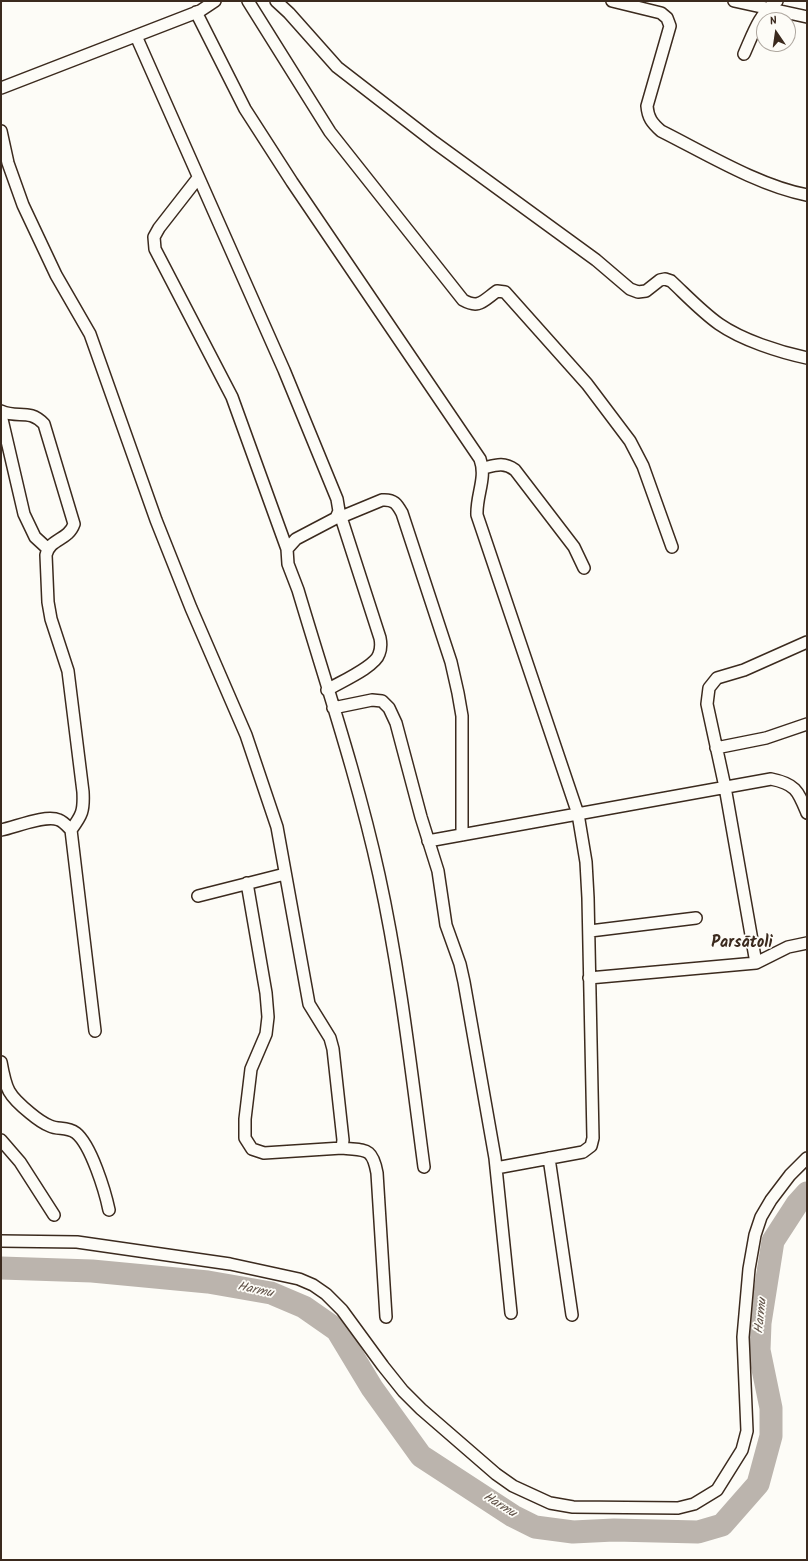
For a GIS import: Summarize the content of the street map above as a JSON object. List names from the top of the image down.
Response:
{
  "districts": ["Parsātoli"],
  "water": ["Harmu"],
  "north": "top"
}
